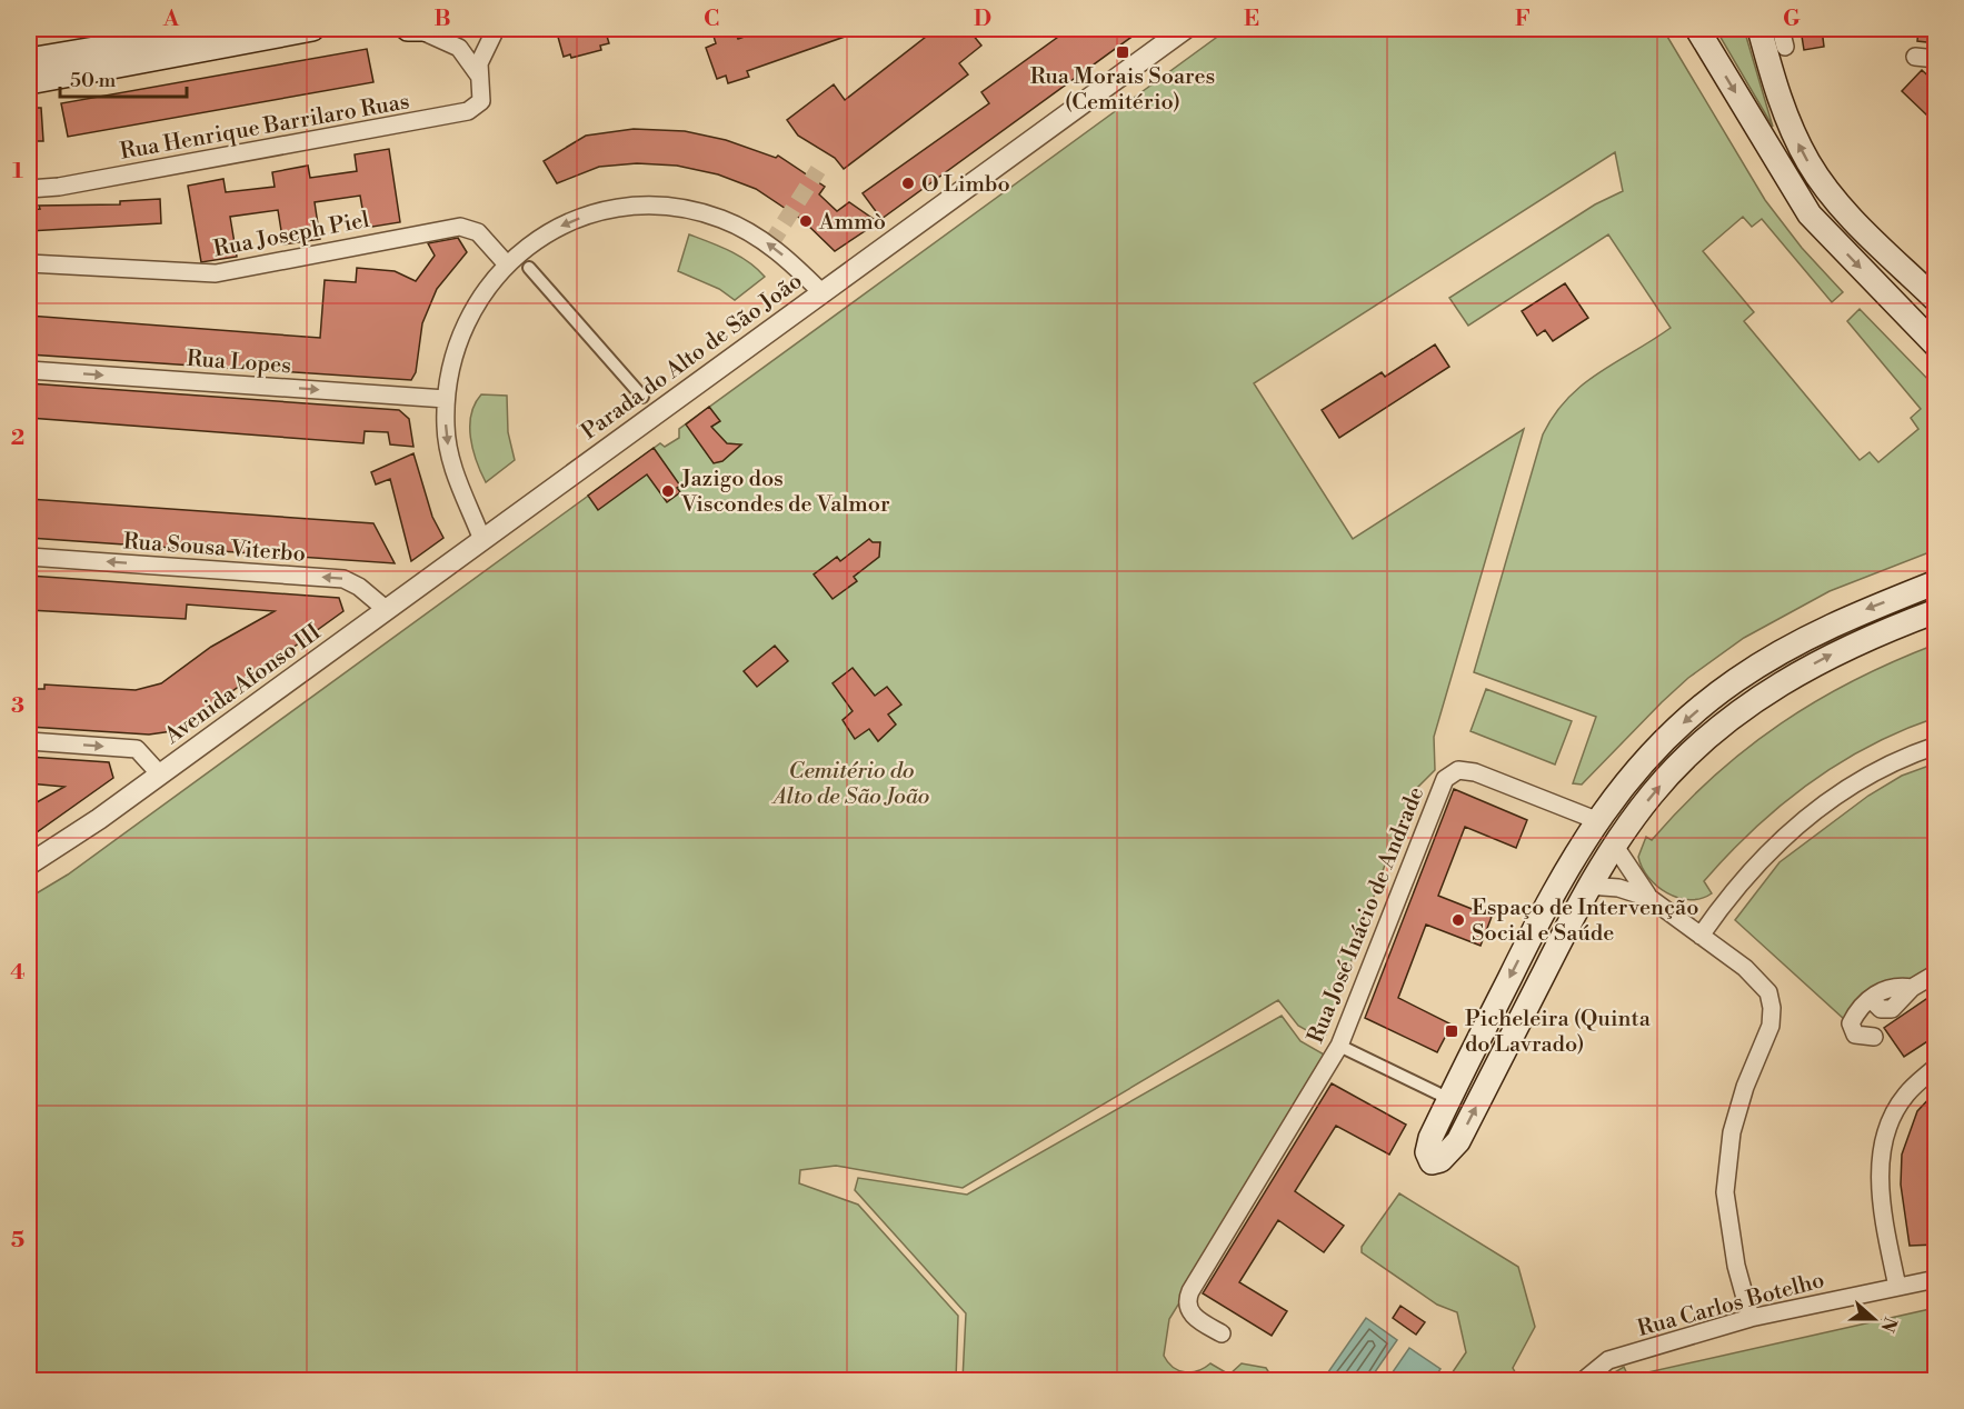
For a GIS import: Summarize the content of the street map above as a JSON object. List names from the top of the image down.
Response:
{
  "streets": {
    "street": [
      "Rua Henrique Barrilaro Ruas",
      "Rua Joseph Piel",
      "Parada do Alto de São João",
      "Rua Lopes",
      "Rua Sousa Viterbo",
      "Avenida Afonso III",
      "Rua José Inácio de Andrade",
      "Rua Carlos Botelho"
    ]
  },
  "crossings": [
    ["Rua Joseph Piel", "Parada do Alto de São João"],
    ["Parada do Alto de São João", "Rua Lopes"],
    ["Parada do Alto de São João", "Avenida Afonso III"],
    ["Rua Sousa Viterbo", "Avenida Afonso III"]
  ],
  "one_way": ["Rua Lopes", "Rua Sousa Viterbo"],
  "parks": ["Cemitério do Alto de São João"],
  "places": {
    "transit": ["Rua Morais Soares (Cemitério)", "Picheleira (Quinta do Lavrado)"],
    "other": [
      "O Limbo",
      "Ammò",
      "Jazigo dos Viscondes de Valmor",
      "Espaço de Intervenção Social e Saúde"
    ]
  },
  "scale_bar": "50 m",
  "north": "right",
  "grid": {
    "columns": [
      "A",
      "B",
      "C",
      "D",
      "E",
      "F",
      "G"
    ],
    "rows": [
      "1",
      "2",
      "3",
      "4",
      "5"
    ]
  }
}
